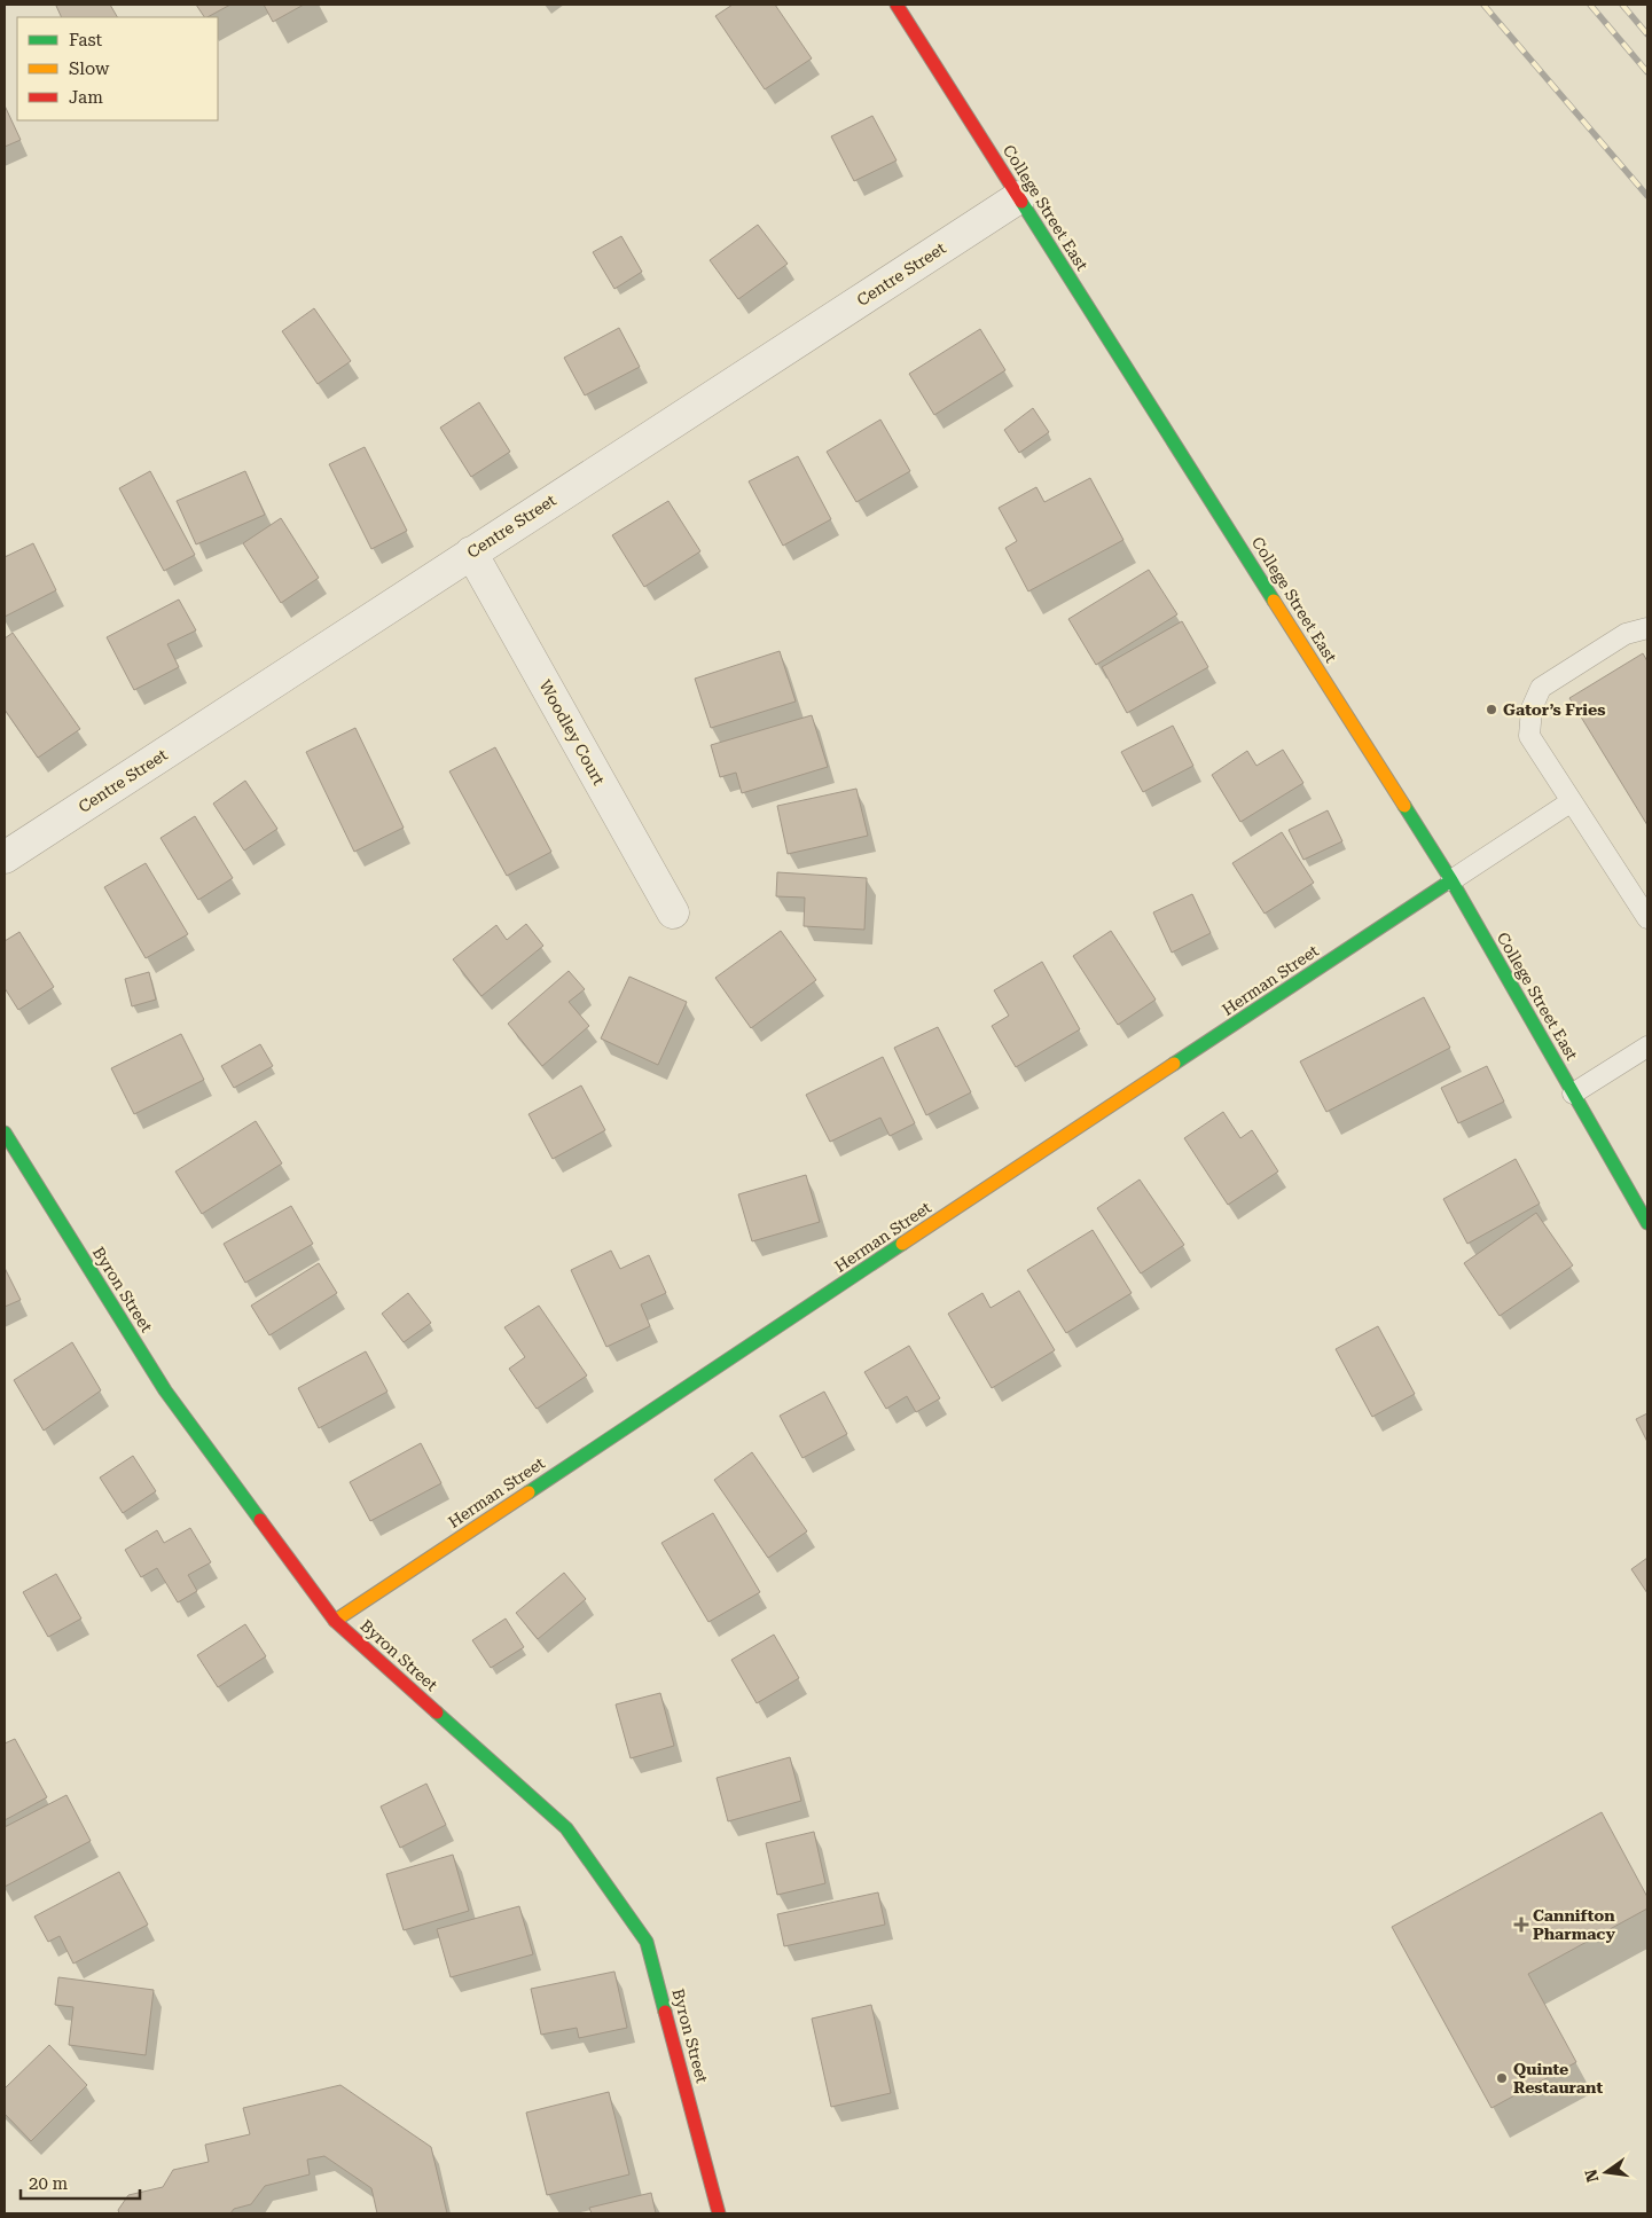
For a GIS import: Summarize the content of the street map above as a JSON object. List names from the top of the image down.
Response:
{
  "streets": {
    "street": [
      "College Street East",
      "Centre Street",
      "Woodley Court",
      "Herman Street",
      "Byron Street"
    ]
  },
  "crossings": [
    ["College Street East", "Centre Street"],
    ["College Street East", "Herman Street"],
    ["Centre Street", "Woodley Court"],
    ["Herman Street", "Byron Street"]
  ],
  "places": {
    "other": ["Gator’s Fries", "Quinte Restaurant"],
    "health": ["Cannifton Pharmacy"]
  },
  "legend": ["Fast", "Slow", "Jam"],
  "scale_bar": "20 m",
  "north": "left"
}
